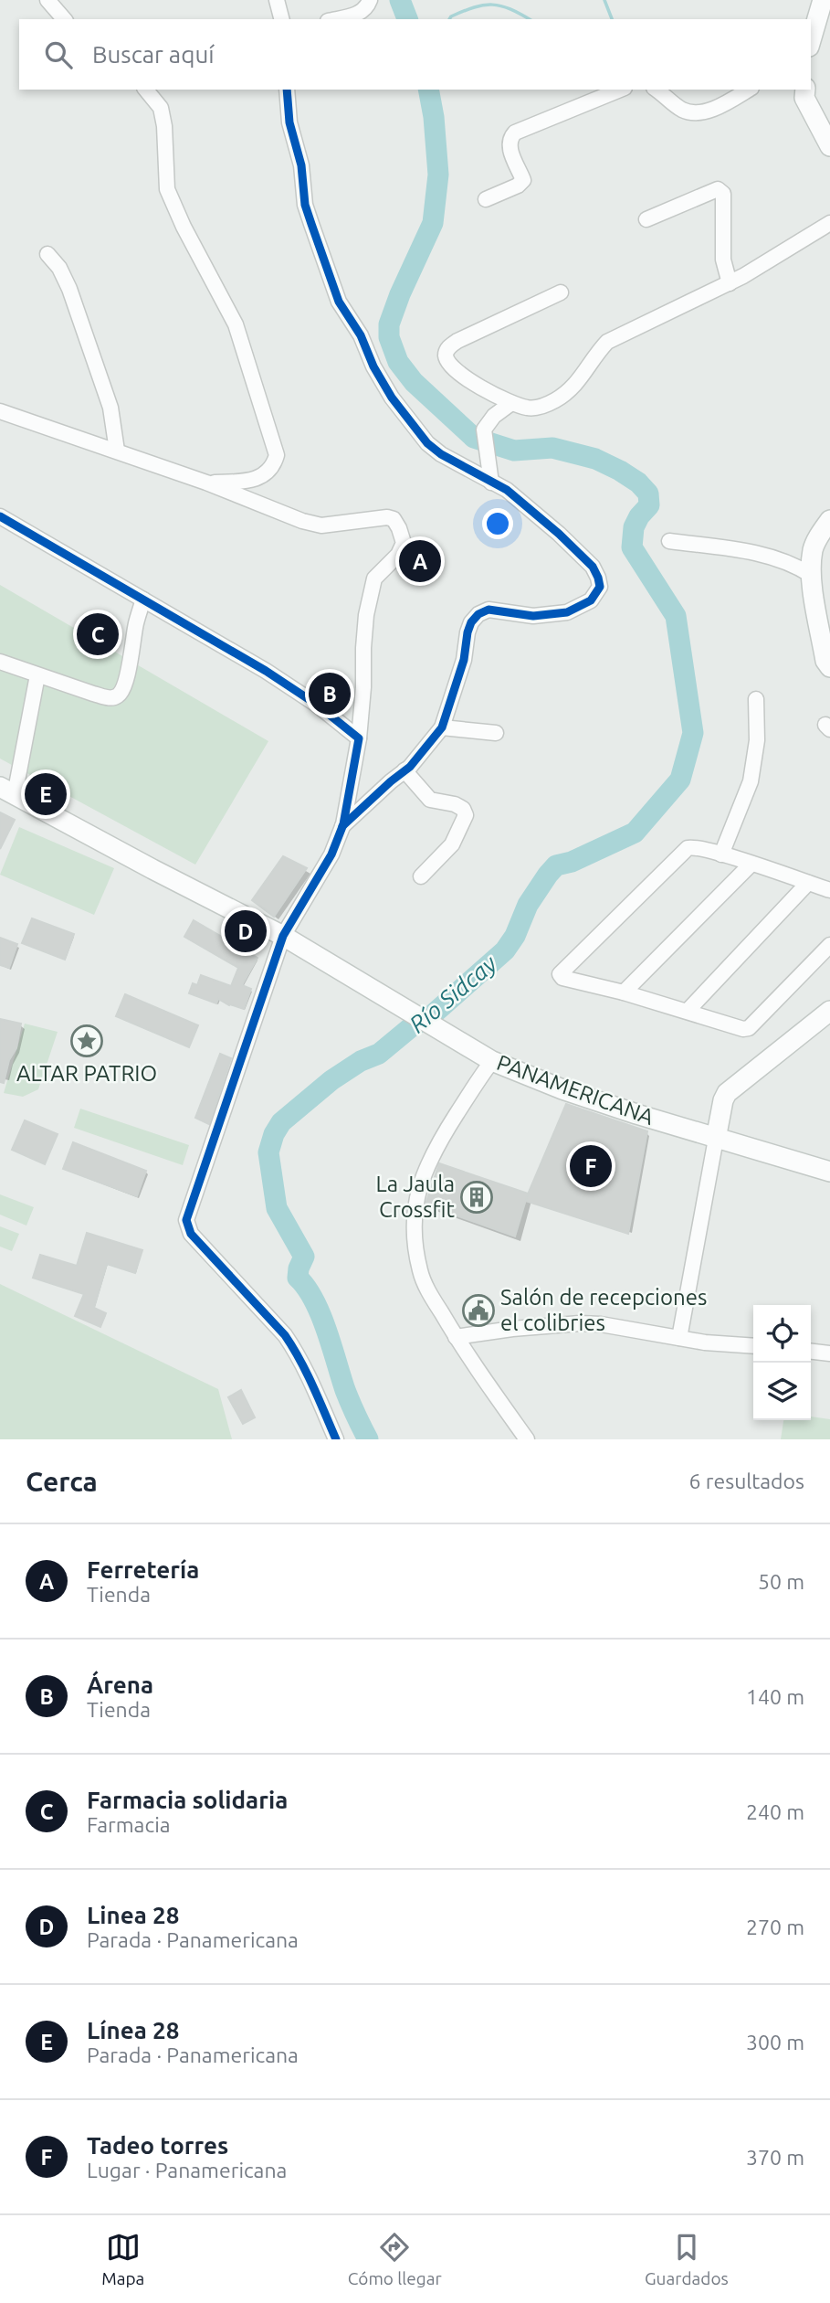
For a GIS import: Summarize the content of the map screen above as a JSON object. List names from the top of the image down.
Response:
{
  "streets": {
    "main road": ["PANAMERICANA"]
  },
  "water": ["Río Sidcay"],
  "places": {
    "place": ["ALTAR PATRIO"],
    "building": ["La Jaula Crossfit"],
    "public building": ["Salón de recepciones el colibries"]
  },
  "page": {
    "search": "Buscar aquí",
    "pins": [
      "A",
      "C",
      "B",
      "E",
      "D",
      "F"
    ],
    "heading": ["Cerca", "6 resultados"],
    "list": [
      {
        "mark": "A",
        "name": "Ferretería",
        "note": "Tienda",
        "value": "50 m"
      },
      {
        "mark": "B",
        "name": "Árena",
        "note": "Tienda",
        "value": "140 m"
      },
      {
        "mark": "C",
        "name": "Farmacia solidaria",
        "note": "Farmacia",
        "value": "240 m"
      },
      {
        "mark": "D",
        "name": "Linea 28",
        "note": "Parada · Panamericana",
        "value": "270 m"
      },
      {
        "mark": "E",
        "name": "Línea 28",
        "note": "Parada · Panamericana",
        "value": "300 m"
      },
      {
        "mark": "F",
        "name": "Tadeo torres",
        "note": "Lugar · Panamericana",
        "value": "370 m"
      }
    ],
    "nav": ["Mapa", "Cómo llegar", "Guardados"]
  }
}
